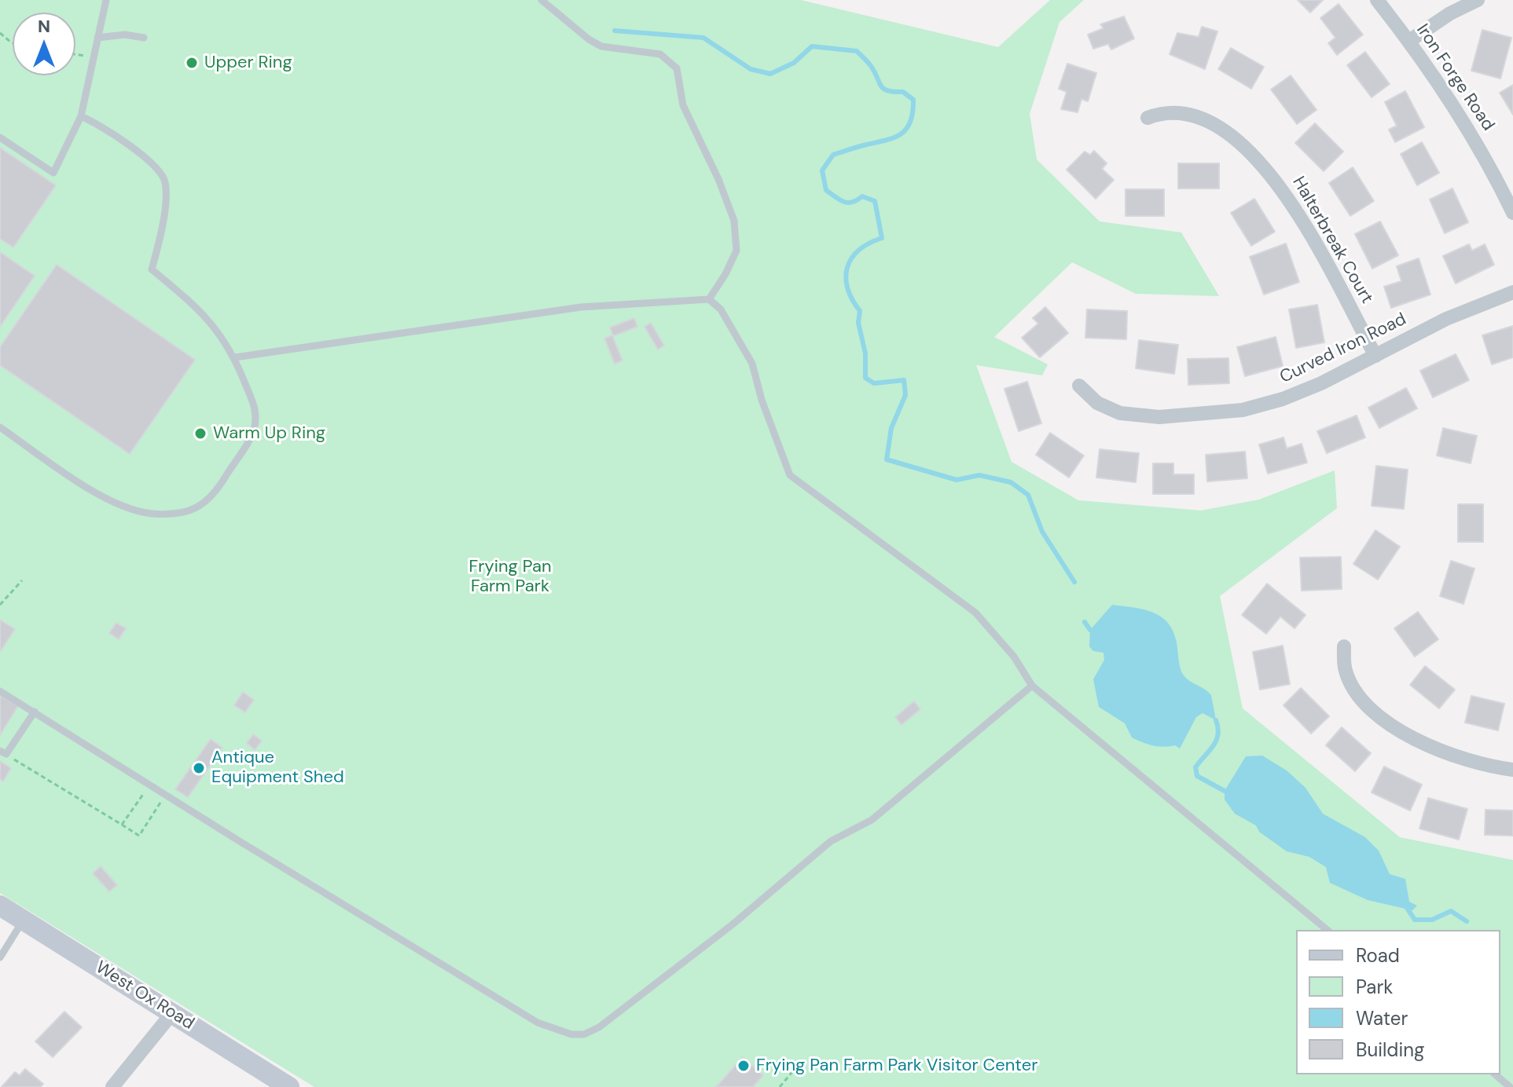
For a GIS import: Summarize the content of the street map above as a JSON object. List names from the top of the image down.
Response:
{
  "streets": {
    "main road": ["West Ox Road"],
    "street": ["Iron Forge Road", "Halterbreak Court", "Curved Iron Road"]
  },
  "crossings": [
    ["Halterbreak Court", "Curved Iron Road"]
  ],
  "parks": ["Frying Pan Farm Park"],
  "places": [
    "Upper Ring",
    "Warm Up Ring",
    "Antique Equipment Shed",
    "Frying Pan Farm Park Visitor Center"
  ],
  "legend": [
    "Road",
    "Park",
    "Water",
    "Building"
  ],
  "north": "top"
}
